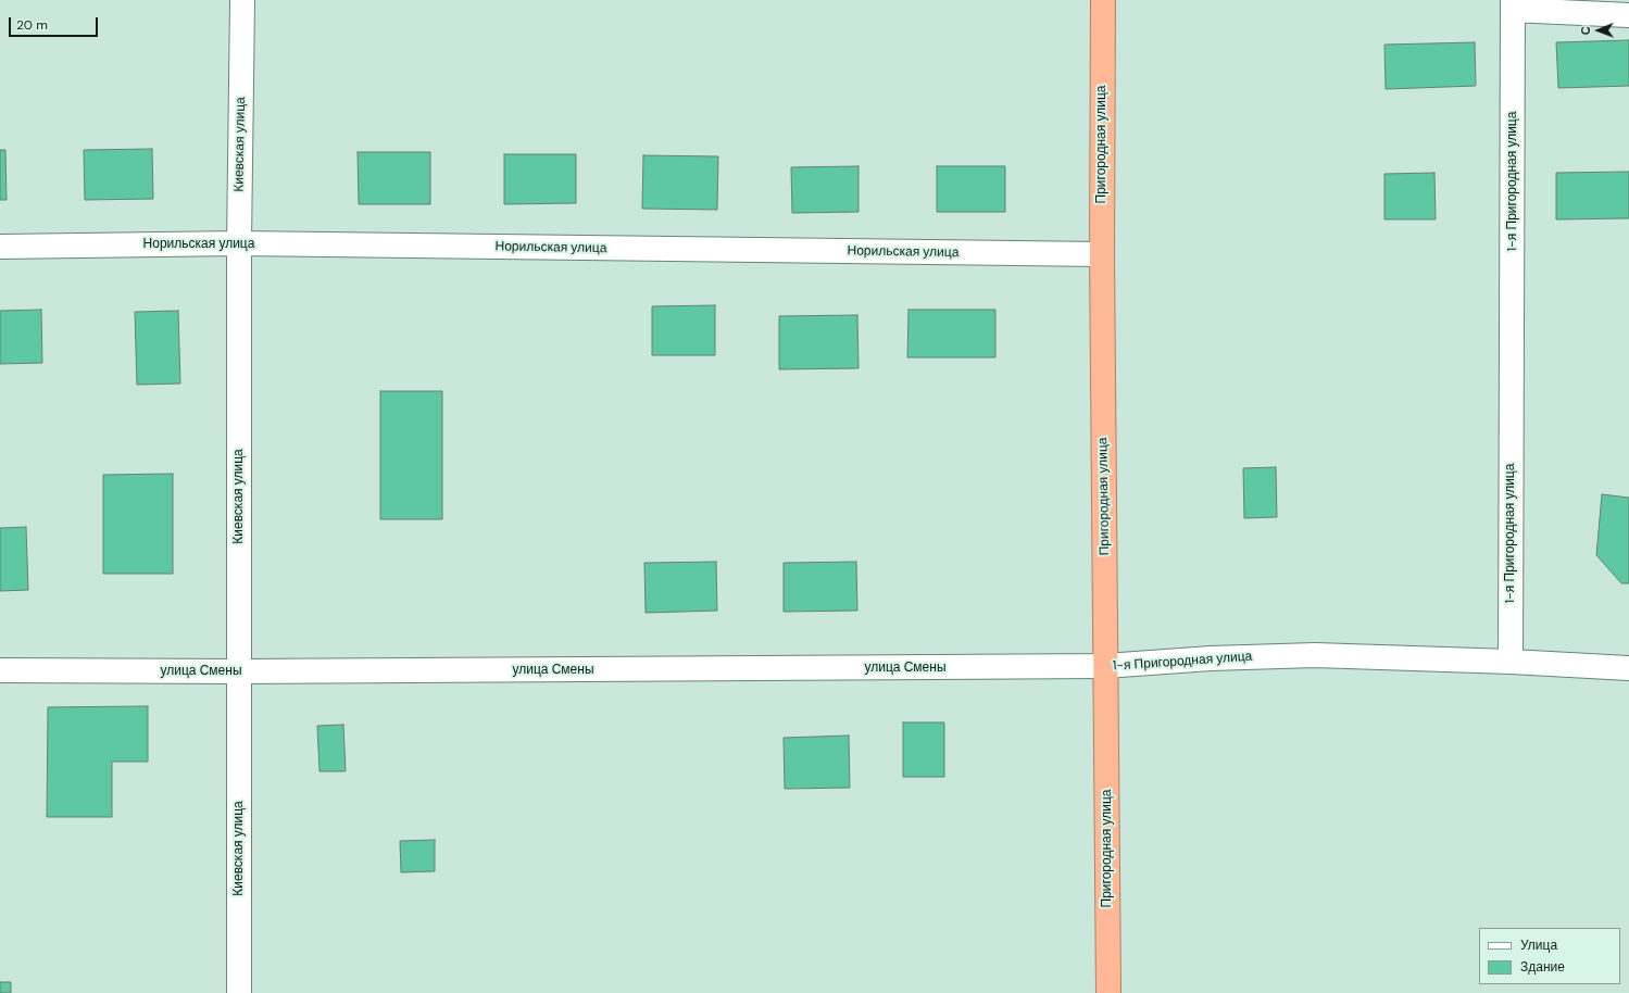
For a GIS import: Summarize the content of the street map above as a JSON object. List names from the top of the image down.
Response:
{
  "streets": {
    "highway": ["Пригородная улица"],
    "street": [
      "Киевская улица",
      "1-я Пригородная улица",
      "Норильская улица",
      "улица Смены"
    ]
  },
  "crossings": [
    ["Киевская улица", "Норильская улица"],
    ["Киевская улица", "улица Смены"],
    ["Пригородная улица", "1-я Пригородная улица"],
    ["Пригородная улица", "Норильская улица"],
    ["Пригородная улица", "улица Смены"],
    ["1-я Пригородная улица", "улица Смены"]
  ],
  "legend": ["Улица", "Здание"],
  "scale_bar": "20 m",
  "north": "left"
}
